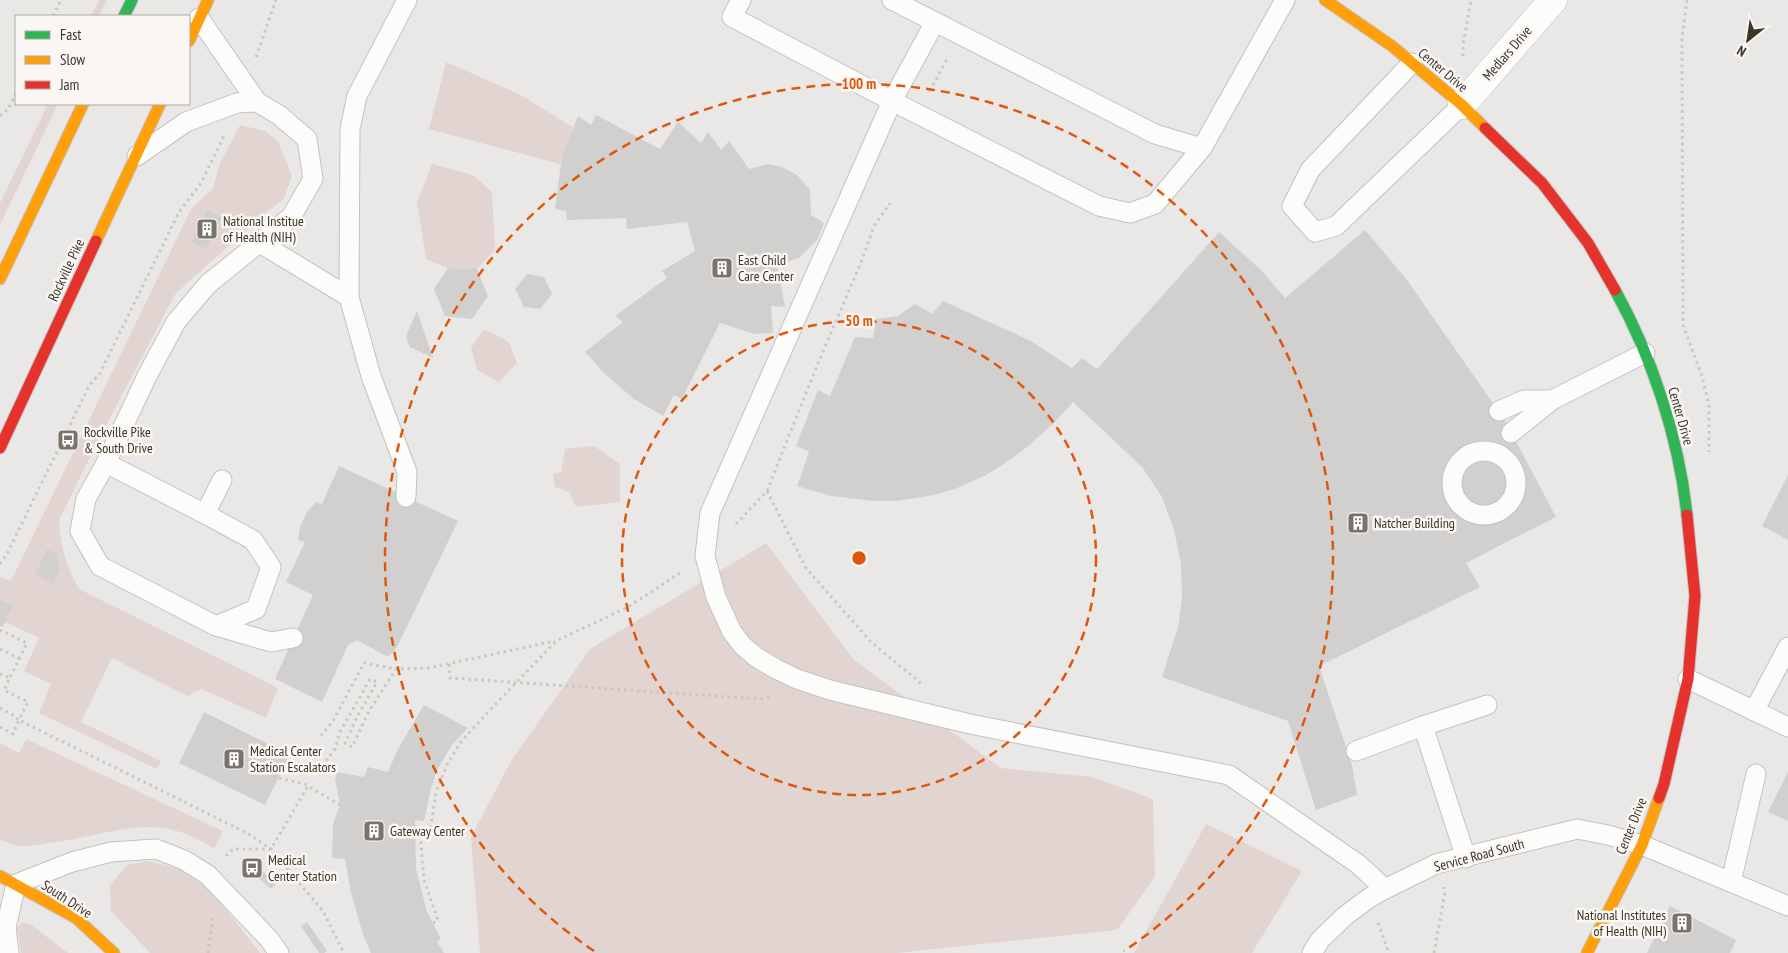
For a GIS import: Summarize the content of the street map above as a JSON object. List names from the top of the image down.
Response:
{
  "streets": {
    "street": [
      "Medlars Drive",
      "Center Drive",
      "Rockville Pike",
      "South Drive"
    ],
    "lane": ["Service Road South"]
  },
  "crossings": [
    ["Medlars Drive", "Center Drive"],
    ["Center Drive", "Service Road South"]
  ],
  "places": {
    "building": [
      "National Institue of Health (NIH)",
      "East Child Care Center",
      "Natcher Building",
      "Medical Center Station Escalators",
      "Gateway Center",
      "National Institutes of Health (NIH)"
    ],
    "bus stop": ["Rockville Pike & South Drive", "Medical Center Station"]
  },
  "legend": ["Fast", "Slow", "Jam"],
  "north": "bottom left",
  "rings": ["100 m", "50 m"]
}
